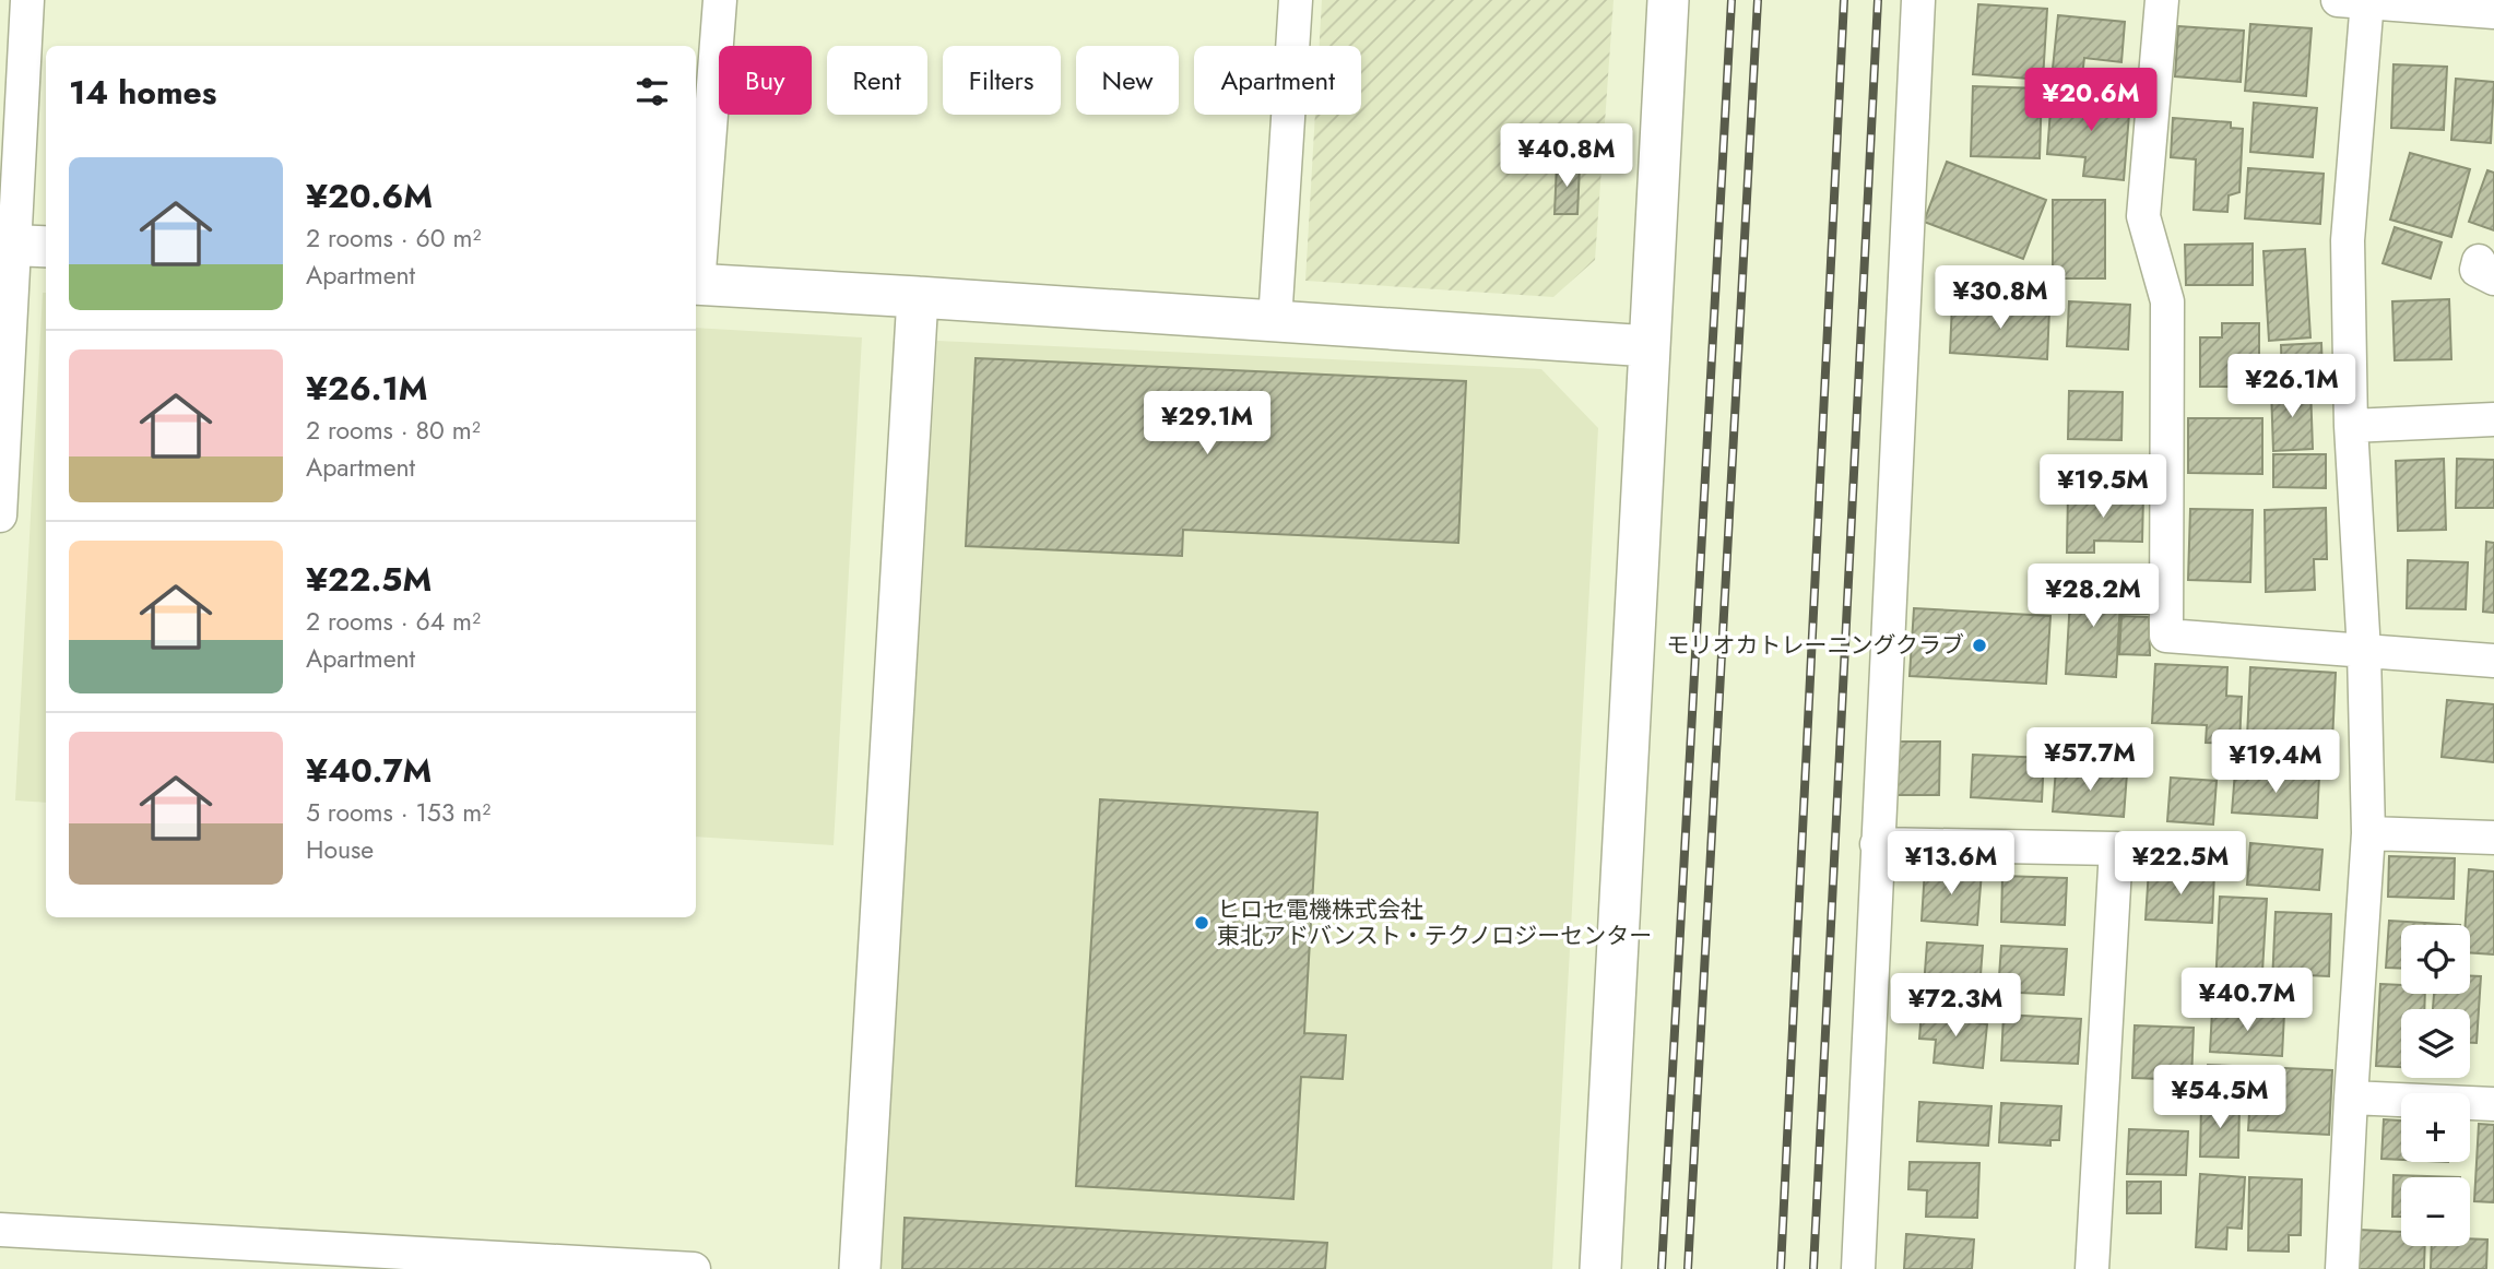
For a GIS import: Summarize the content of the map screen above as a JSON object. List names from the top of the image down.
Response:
{
  "places": ["モリオカトレーニングクラブ", "ヒロセ電機株式会社 東北アドバンスト・テクノロジーセンター"],
  "page": {
    "chip": [
      "Buy",
      "Rent",
      "Filters",
      "New",
      "Apartment"
    ],
    "heading": "14 homes",
    "price": [
      "¥20.6M",
      "¥40.8M",
      "¥30.8M",
      "¥26.1M",
      "¥29.1M",
      "¥19.5M",
      "¥28.2M",
      "¥57.7M",
      "¥19.4M",
      "¥13.6M",
      "¥22.5M",
      "¥40.7M",
      "¥72.3M",
      "¥54.5M"
    ],
    "list": [
      {
        "name": "¥20.6M",
        "note": "2 rooms · 60 m² · Apartment"
      },
      {
        "name": "¥26.1M",
        "note": "2 rooms · 80 m² · Apartment"
      },
      {
        "name": "¥22.5M",
        "note": "2 rooms · 64 m² · Apartment"
      },
      {
        "name": "¥40.7M",
        "note": "5 rooms · 153 m² · House"
      }
    ],
    "map_buttons": ["+", "−"]
  }
}
